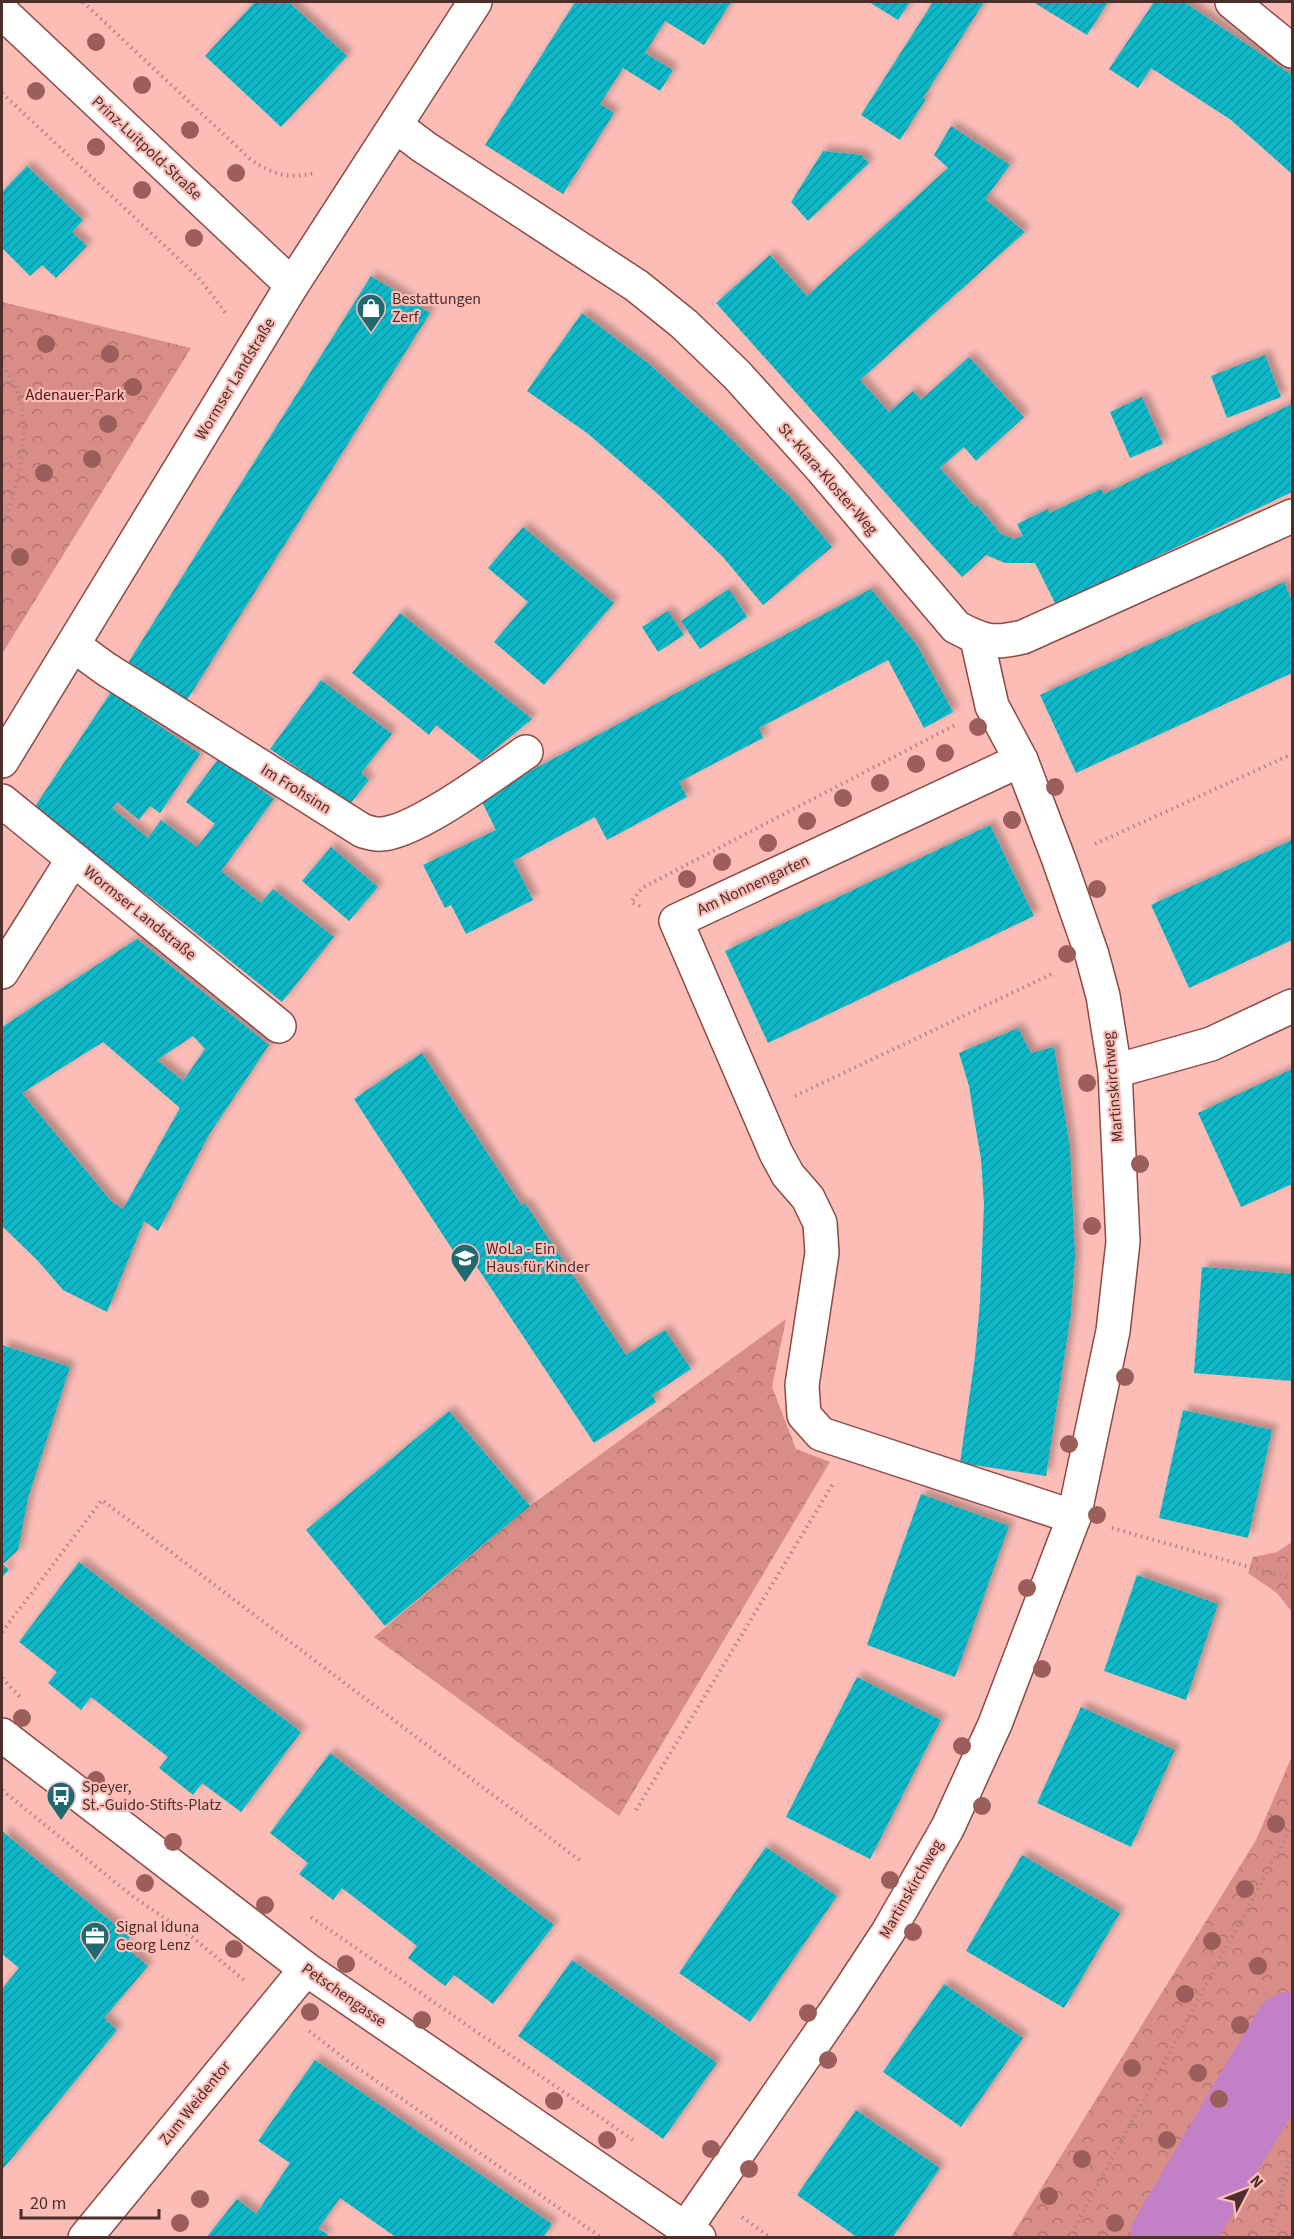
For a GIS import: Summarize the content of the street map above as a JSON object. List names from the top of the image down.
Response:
{
  "streets": {
    "street": [
      "Prinz-Luitpold-Straße",
      "Wormser Landstraße",
      "St.-Klara-Kloster-Weg",
      "Im Frohsinn",
      "Am Nonnengarten",
      "Martinskirchweg",
      "Petschengasse",
      "Zum Weidentor"
    ]
  },
  "crossings": [
    ["Prinz-Luitpold-Straße", "Wormser Landstraße"],
    ["Wormser Landstraße", "St.-Klara-Kloster-Weg"],
    ["Wormser Landstraße", "Im Frohsinn"],
    ["St.-Klara-Kloster-Weg", "Martinskirchweg"],
    ["Am Nonnengarten", "Martinskirchweg"],
    ["Martinskirchweg", "Petschengasse"],
    ["Petschengasse", "Zum Weidentor"]
  ],
  "parks": ["Adenauer-Park"],
  "places": {
    "shop": ["Bestattungen Zerf"],
    "school or university": ["WoLa - Ein Haus für Kinder"],
    "bus stop": ["Speyer, St.-Guido-Stifts-Platz"],
    "office": ["Signal Iduna Georg Lenz"]
  },
  "scale_bar": "20 m",
  "north": "top right"
}
